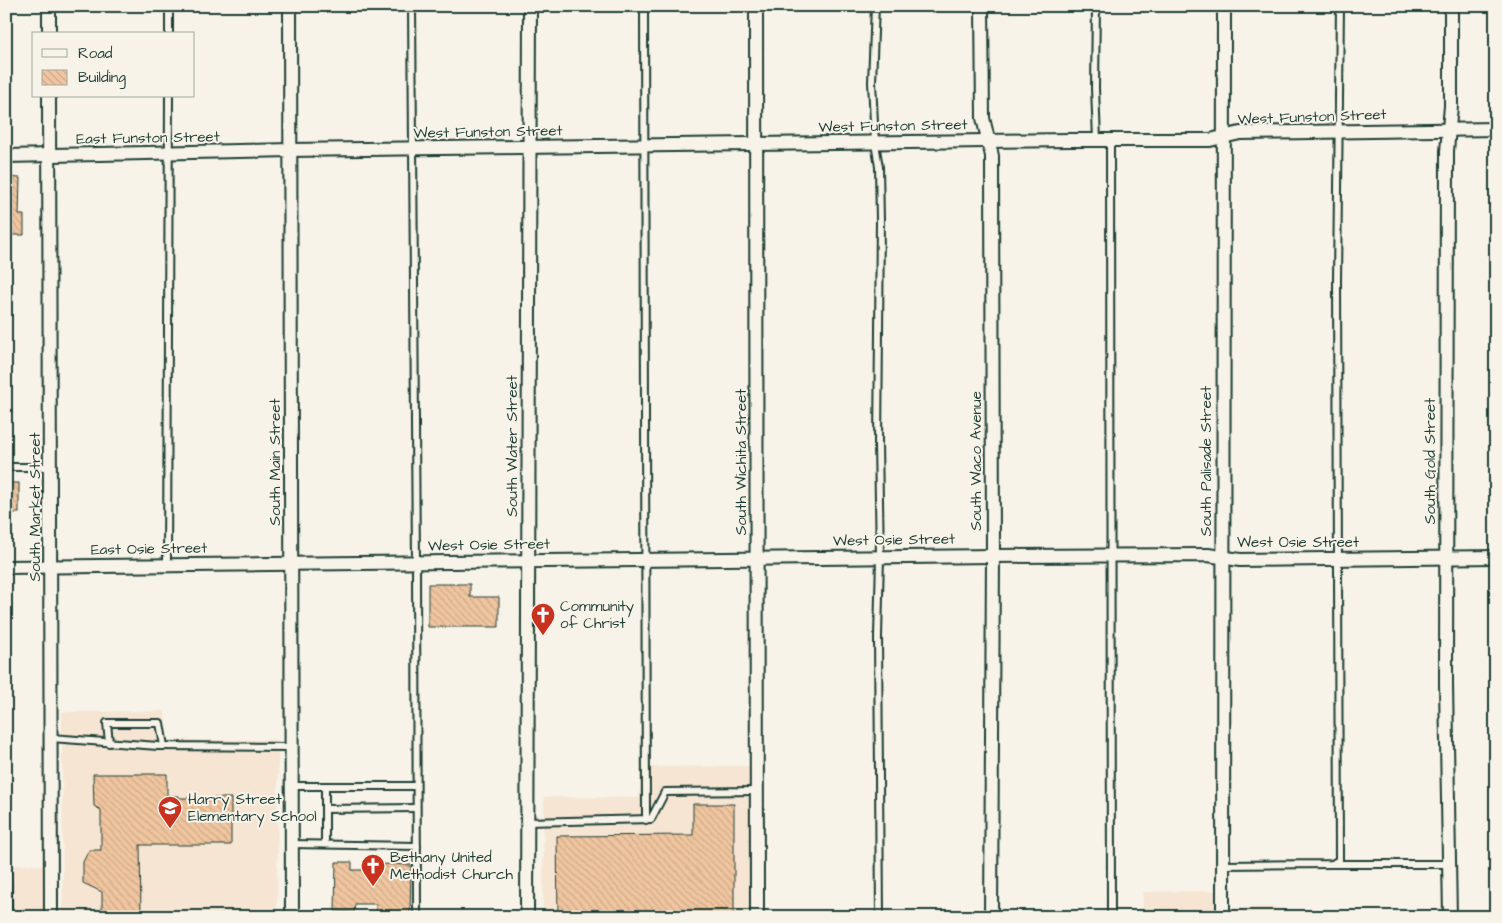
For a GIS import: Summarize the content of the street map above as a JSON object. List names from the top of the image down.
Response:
{
  "streets": {
    "street": [
      "West Funston Street",
      "East Funston Street",
      "South Water Street",
      "South Waco Avenue",
      "South Palisade Street",
      "South Gold Street",
      "South Main Street",
      "South Wichita Street",
      "South Market Street",
      "West Osie Street",
      "East Osie Street"
    ]
  },
  "crossings": [
    ["West Funston Street", "East Funston Street"],
    ["West Funston Street", "South Water Street"],
    ["West Funston Street", "South Waco Avenue"],
    ["West Funston Street", "South Palisade Street"],
    ["West Funston Street", "South Gold Street"],
    ["West Funston Street", "South Main Street"],
    ["West Funston Street", "South Wichita Street"],
    ["East Funston Street", "South Main Street"],
    ["East Funston Street", "South Market Street"],
    ["South Water Street", "West Osie Street"],
    ["South Waco Avenue", "West Osie Street"],
    ["South Palisade Street", "West Osie Street"],
    ["South Gold Street", "West Osie Street"],
    ["South Main Street", "West Osie Street"],
    ["South Main Street", "East Osie Street"],
    ["South Wichita Street", "West Osie Street"],
    ["South Market Street", "East Osie Street"],
    ["West Osie Street", "East Osie Street"]
  ],
  "places": {
    "church": ["Community of Christ", "Bethany United Methodist Church"],
    "school or university": ["Harry Street Elementary School"]
  },
  "legend": ["Road", "Building"]
}
